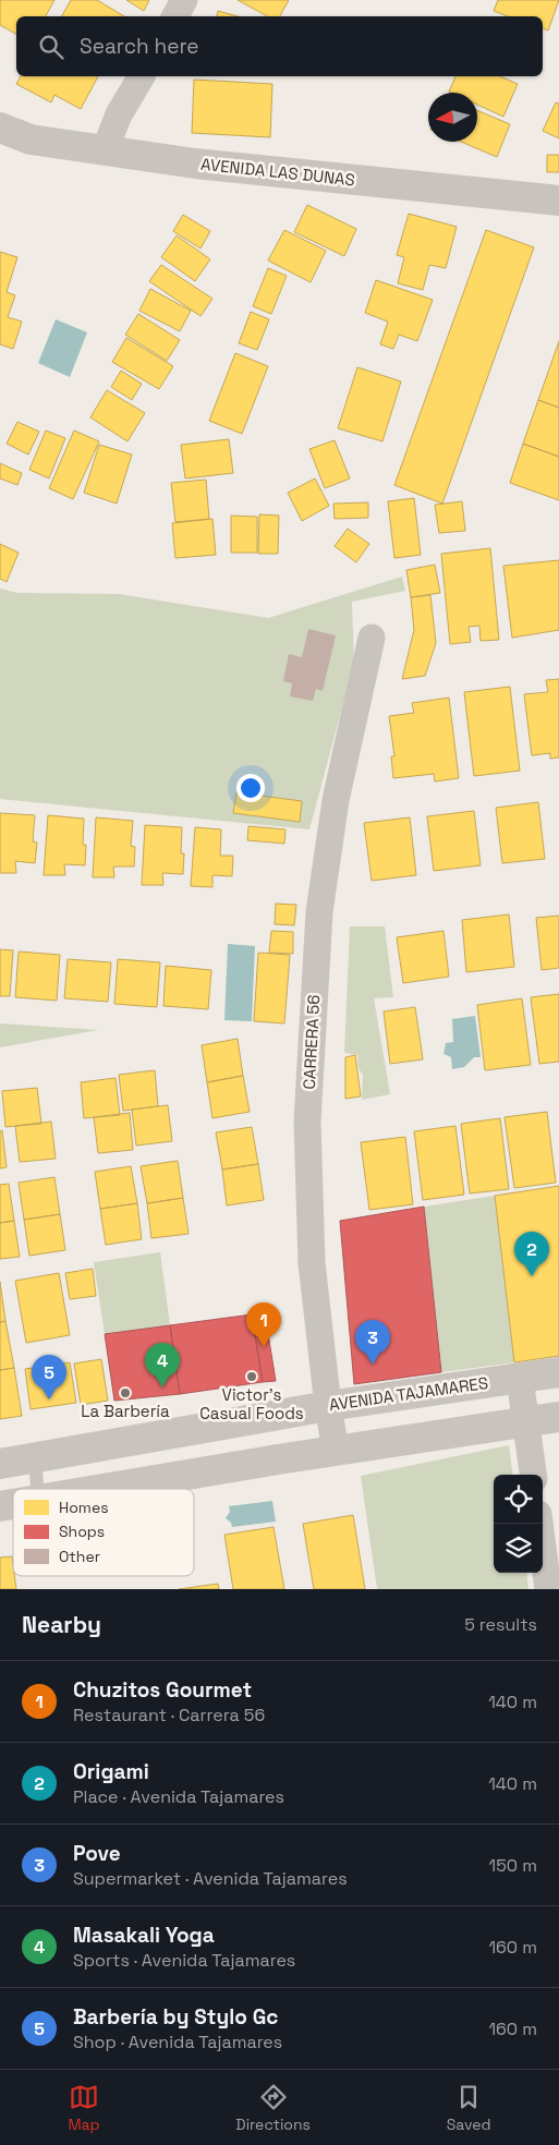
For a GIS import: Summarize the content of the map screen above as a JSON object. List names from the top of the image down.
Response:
{
  "streets": {
    "street": ["AVENIDA LAS DUNAS", "CARRERA 56", "AVENIDA TAJAMARES"]
  },
  "crossings": [
    ["CARRERA 56", "AVENIDA TAJAMARES"]
  ],
  "places": ["Victor's Casual Foods", "La Barbería"],
  "legend": ["Homes", "Shops", "Other"],
  "north": "left",
  "page": {
    "search": "Search here",
    "pins": [
      "2",
      "1",
      "3",
      "4",
      "5"
    ],
    "heading": ["Nearby", "5 results"],
    "list": [
      {
        "mark": "1",
        "name": "Chuzitos Gourmet",
        "note": "Restaurant · Carrera 56",
        "value": "140 m"
      },
      {
        "mark": "2",
        "name": "Origami",
        "note": "Place · Avenida Tajamares",
        "value": "140 m"
      },
      {
        "mark": "3",
        "name": "Pove",
        "note": "Supermarket · Avenida Tajamares",
        "value": "150 m"
      },
      {
        "mark": "4",
        "name": "Masakali Yoga",
        "note": "Sports · Avenida Tajamares",
        "value": "160 m"
      },
      {
        "mark": "5",
        "name": "Barbería by Stylo Gc",
        "note": "Shop · Avenida Tajamares",
        "value": "160 m"
      }
    ],
    "nav": ["Map", "Directions", "Saved"]
  }
}
